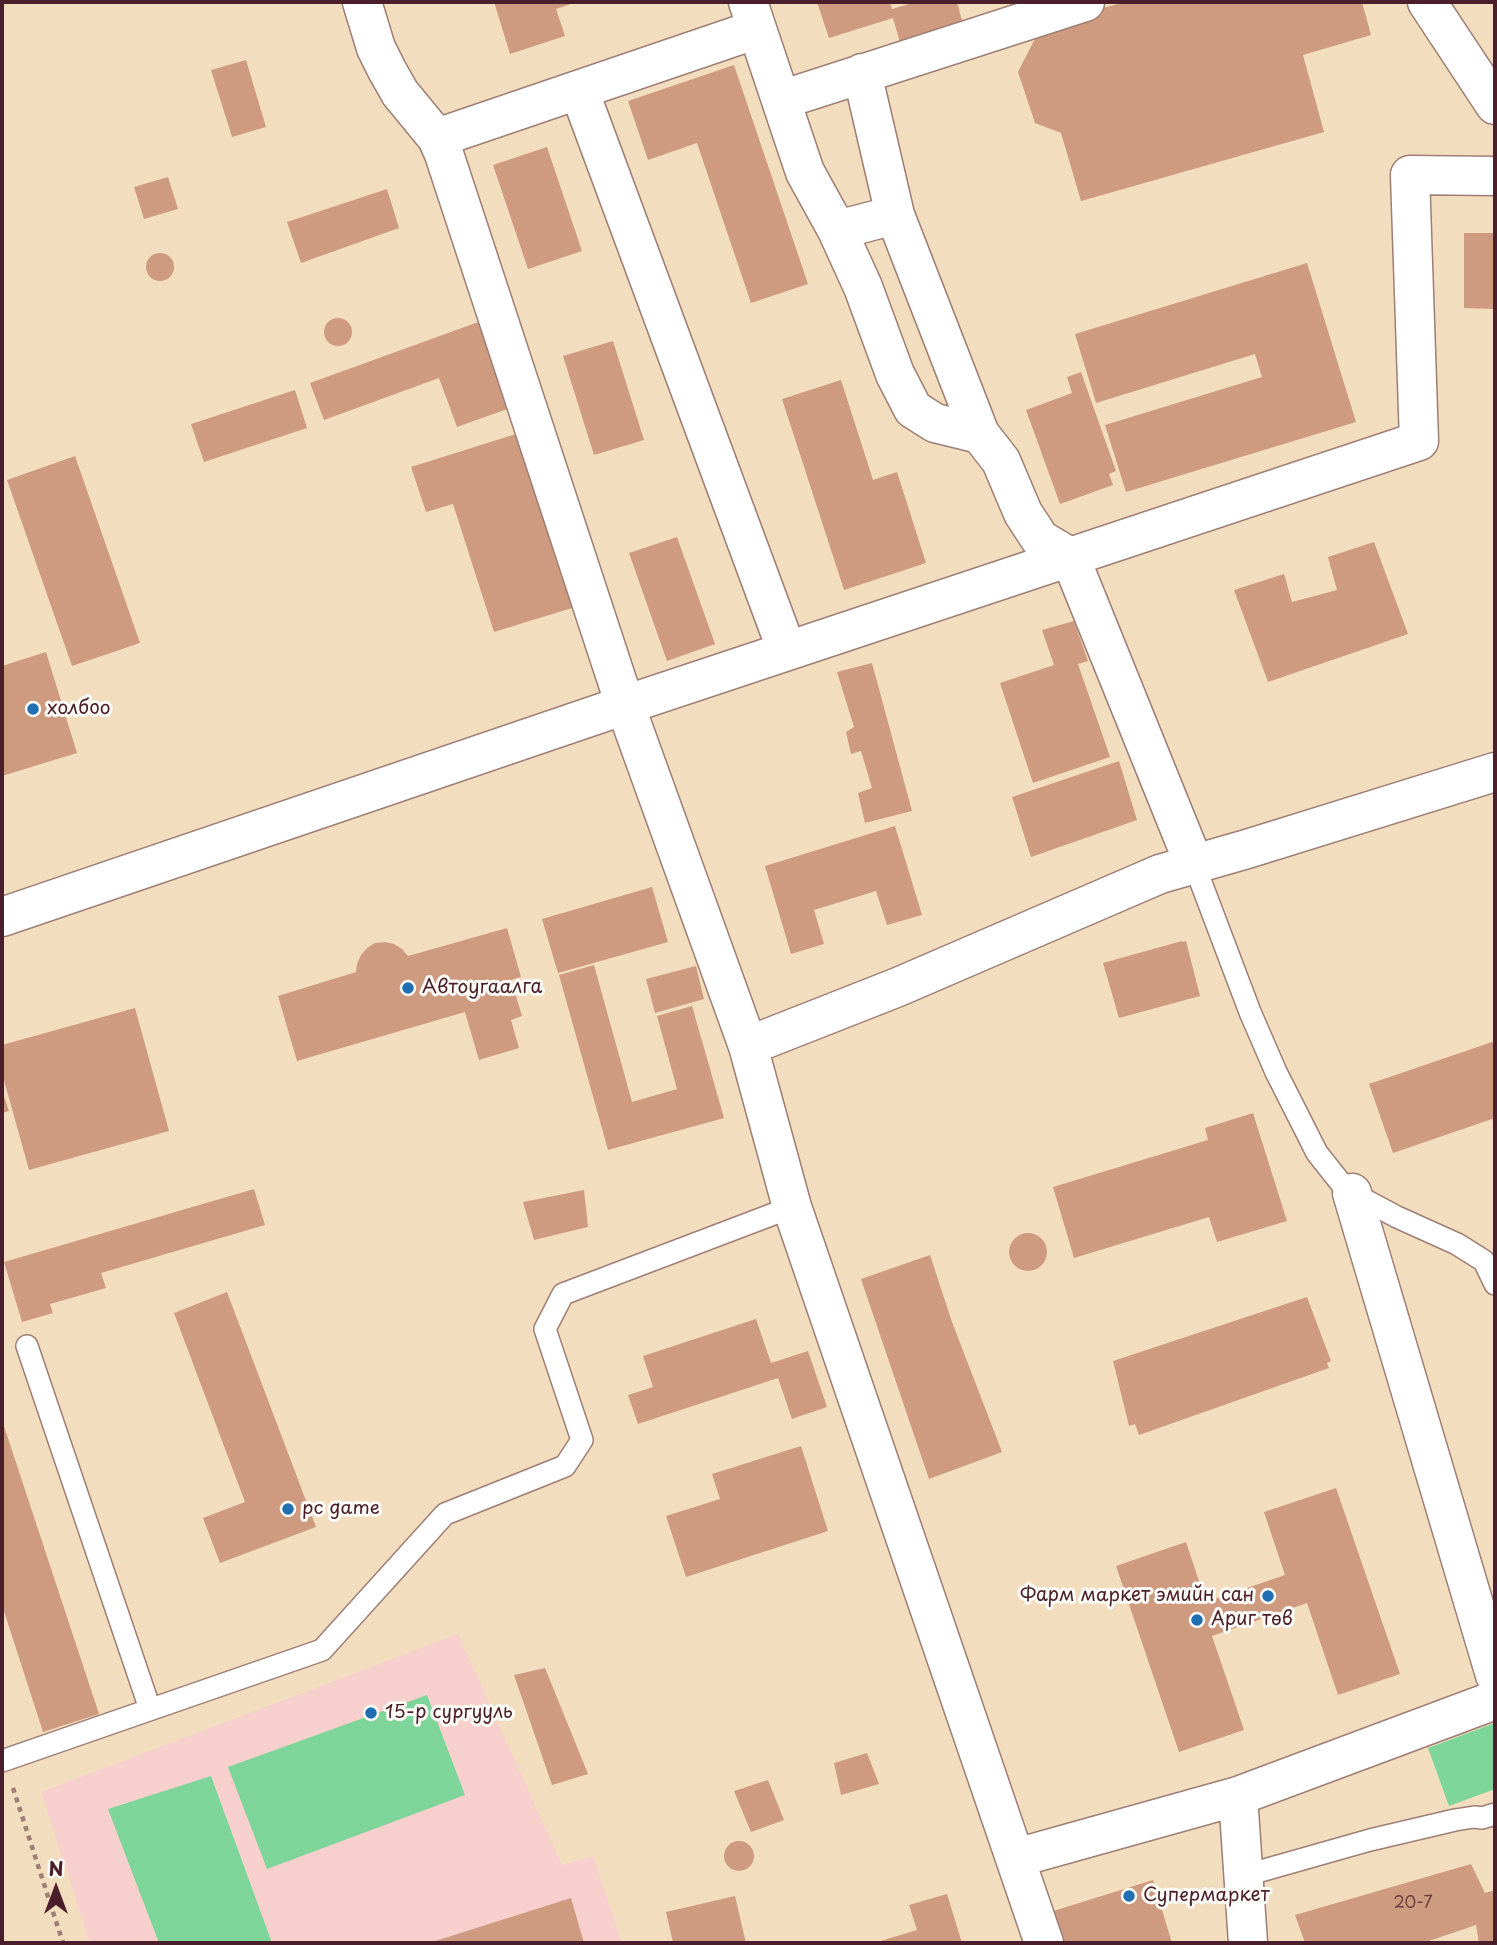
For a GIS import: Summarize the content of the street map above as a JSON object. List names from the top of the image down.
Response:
{
  "places": [
    "холбоо",
    "Автоугаалга",
    "pc game",
    "Фарм маркет эмийн сан",
    "Ариг төв",
    "15-р сургууль",
    "Супермаркет"
  ],
  "house_numbers": ["20-7"],
  "north": "top"
}
